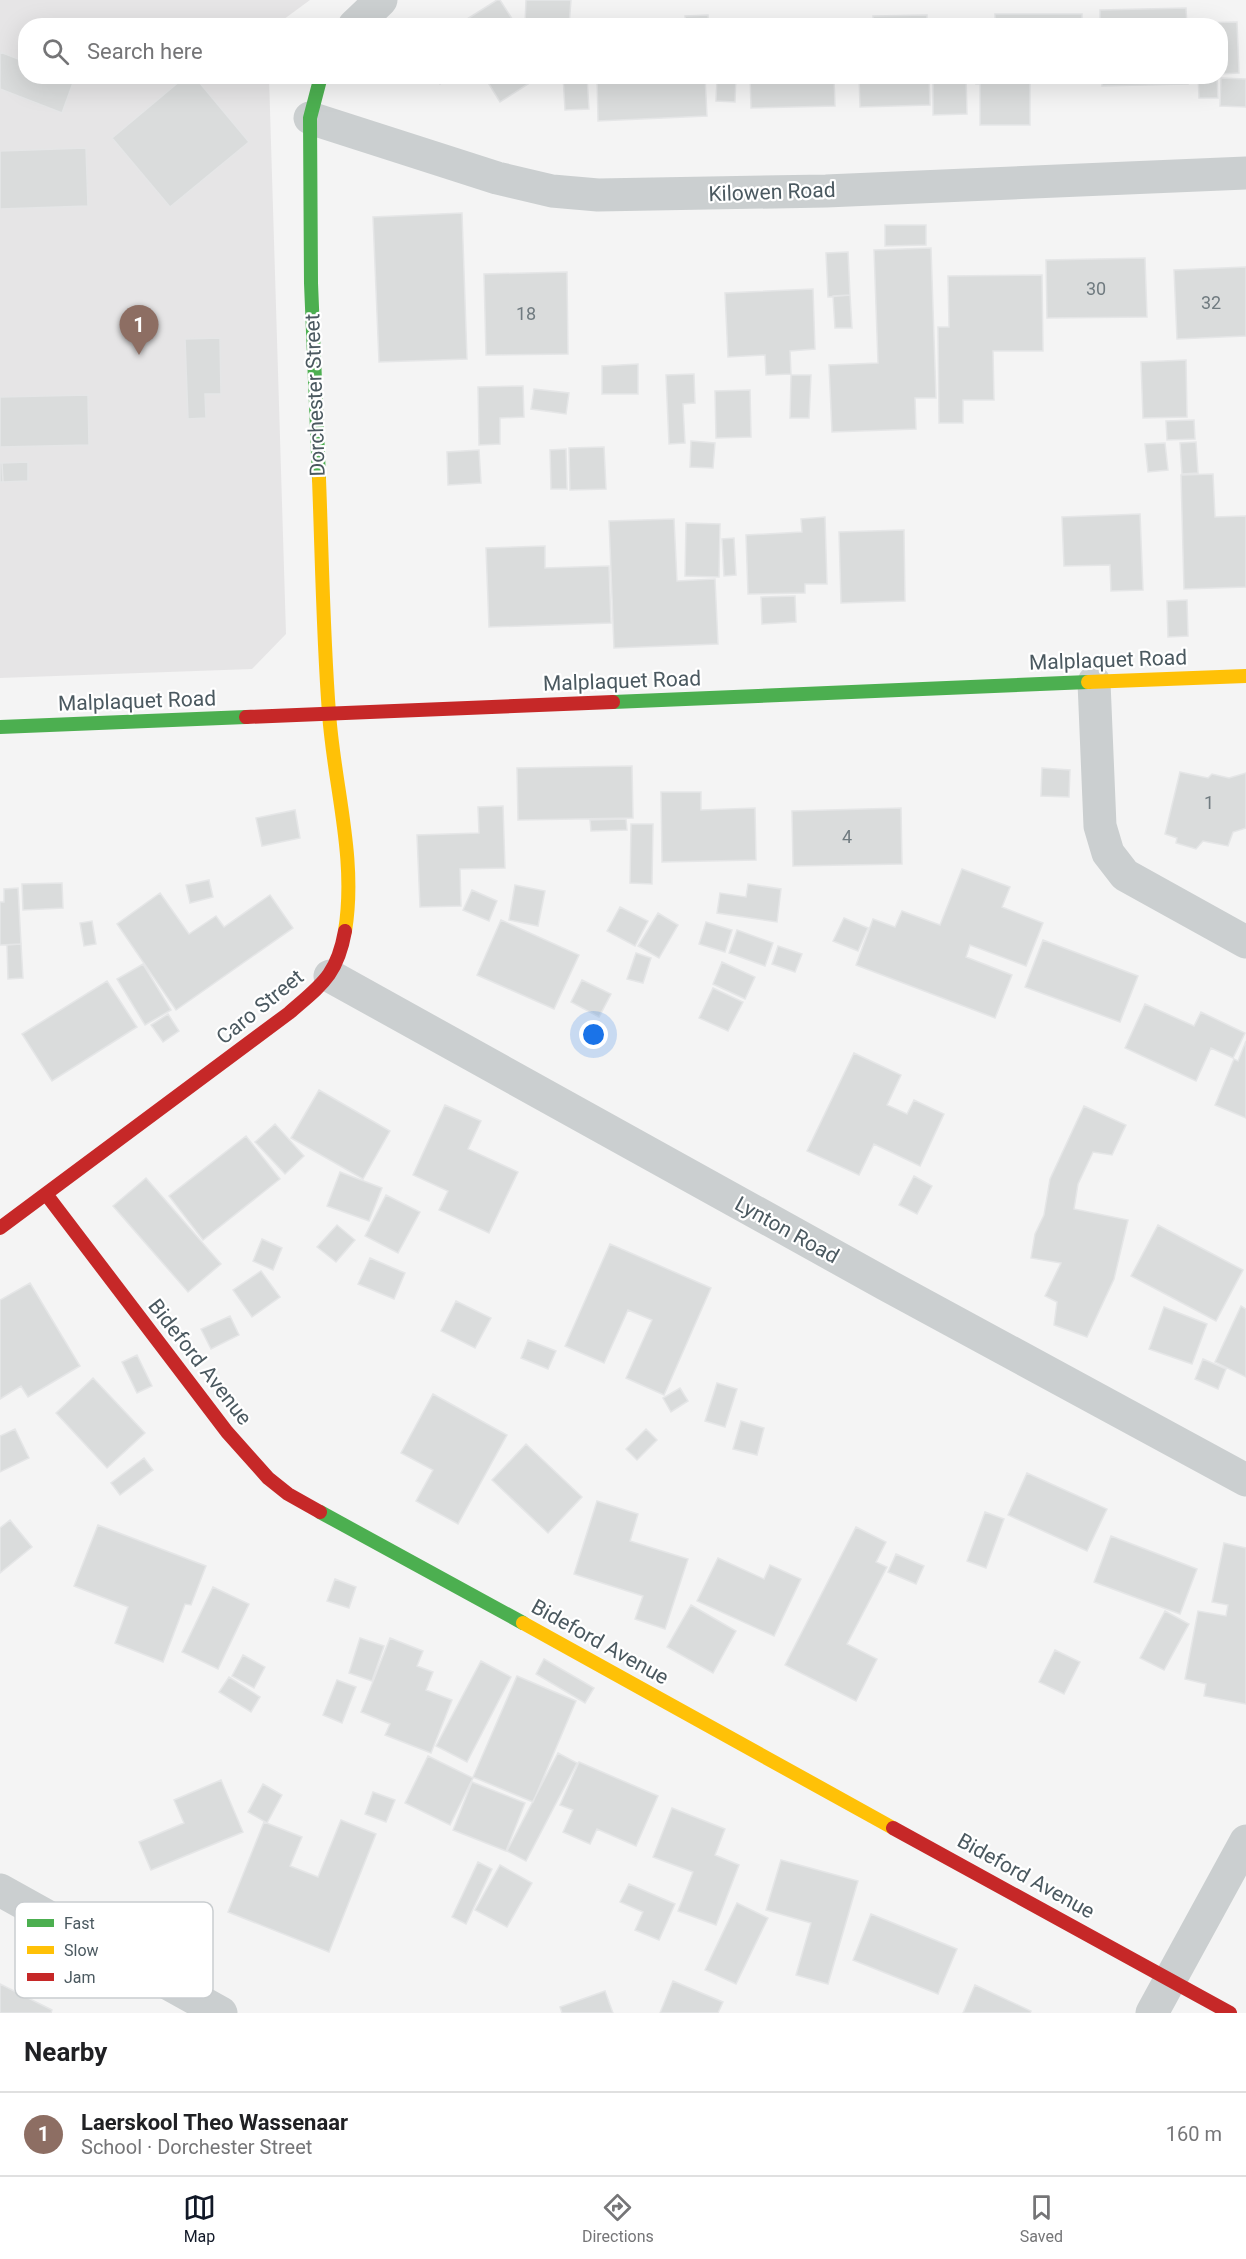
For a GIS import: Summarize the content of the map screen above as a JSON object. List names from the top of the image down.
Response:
{
  "streets": {
    "street": [
      "Kilowen Road",
      "Dorchester Street",
      "Malplaquet Road",
      "Caro Street",
      "Lynton Road",
      "Bideford Avenue"
    ]
  },
  "crossings": [
    ["Kilowen Road", "Dorchester Street"],
    ["Dorchester Street", "Malplaquet Road"],
    ["Dorchester Street", "Caro Street"],
    ["Malplaquet Road", "Caro Street"],
    ["Caro Street", "Lynton Road"],
    ["Caro Street", "Bideford Avenue"]
  ],
  "house_numbers": [
    "30",
    "32",
    "18",
    "1",
    "4"
  ],
  "legend": ["Fast", "Slow", "Jam"],
  "page": {
    "search": "Search here",
    "pins": "1",
    "heading": "Nearby",
    "list": [
      {
        "mark": "1",
        "name": "Laerskool Theo Wassenaar",
        "note": "School · Dorchester Street",
        "value": "160 m"
      }
    ],
    "nav": ["Map", "Directions", "Saved"]
  }
}
